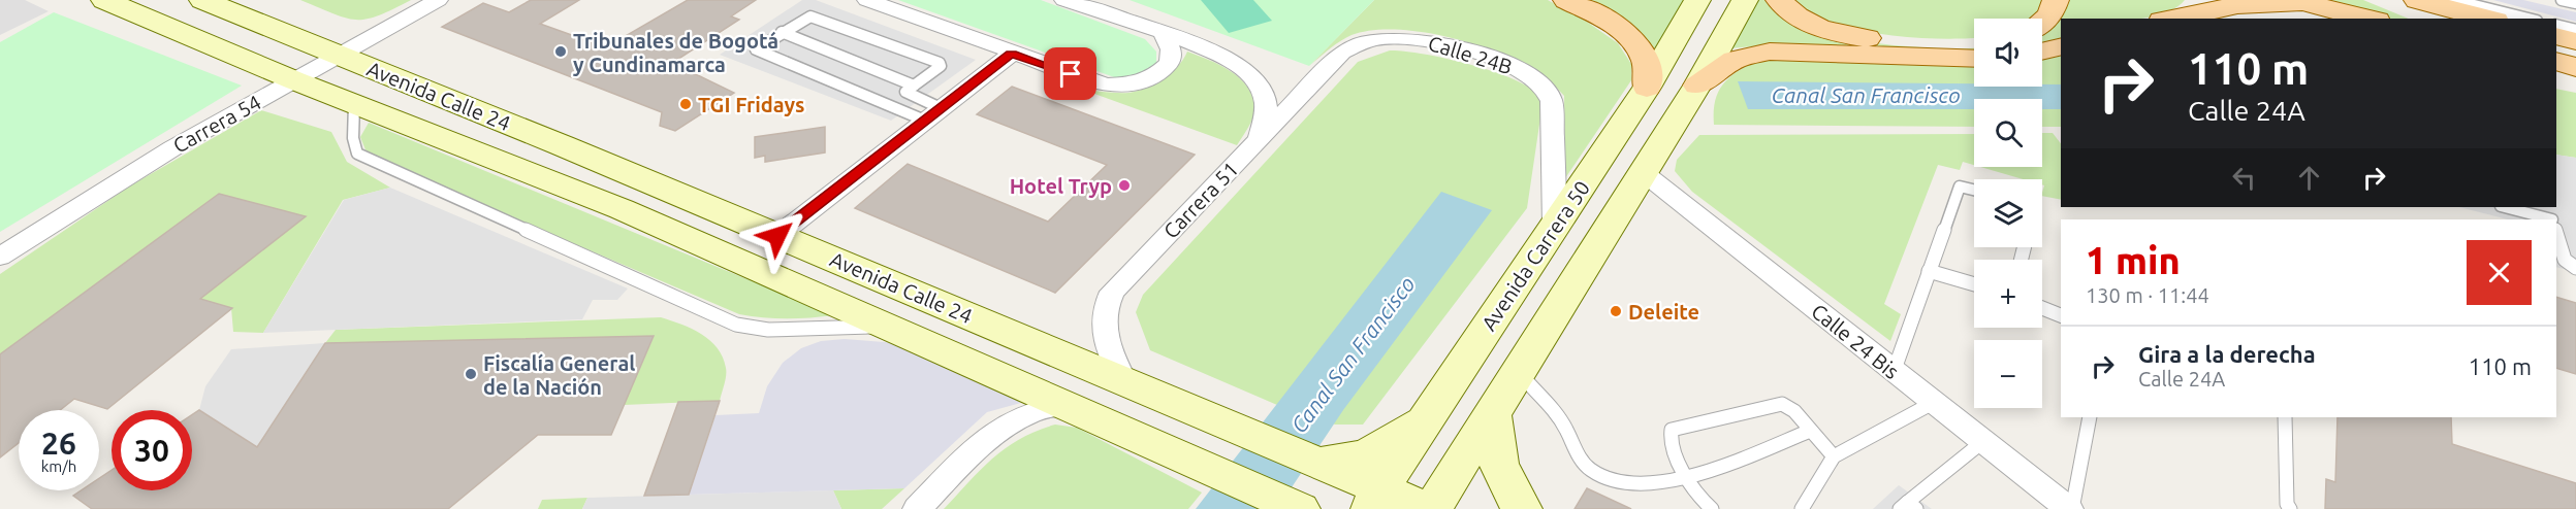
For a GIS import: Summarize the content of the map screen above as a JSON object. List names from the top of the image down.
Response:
{
  "streets": {
    "main road": ["Avenida Calle 24", "Avenida Carrera 50"],
    "street": [
      "Calle 24B",
      "Carrera 54",
      "Carrera 51",
      "Calle 24 Bis"
    ]
  },
  "crossings": [
    ["Calle 24B", "Carrera 51"],
    ["Calle 24B", "Avenida Carrera 50"],
    ["Avenida Calle 24", "Carrera 54"],
    ["Avenida Calle 24", "Carrera 51"],
    ["Avenida Calle 24", "Avenida Carrera 50"]
  ],
  "water": ["Canal San Francisco"],
  "places": [
    "Tribunales de Bogotá y Cundinamarca",
    "TGI Fridays",
    "Hotel Tryp",
    "Deleite",
    "Fiscalía General de la Nación"
  ],
  "page": {
    "map_buttons": ["+", "−"],
    "turn": ["110 m", "Calle 24A"],
    "heading": ["1 min", "130 m · 11:44"],
    "list": [
      {
        "name": "Gira a la derecha",
        "note": "Calle 24A",
        "value": "110 m"
      }
    ],
    "speed": "26 km/h",
    "limit": "30"
  }
}
